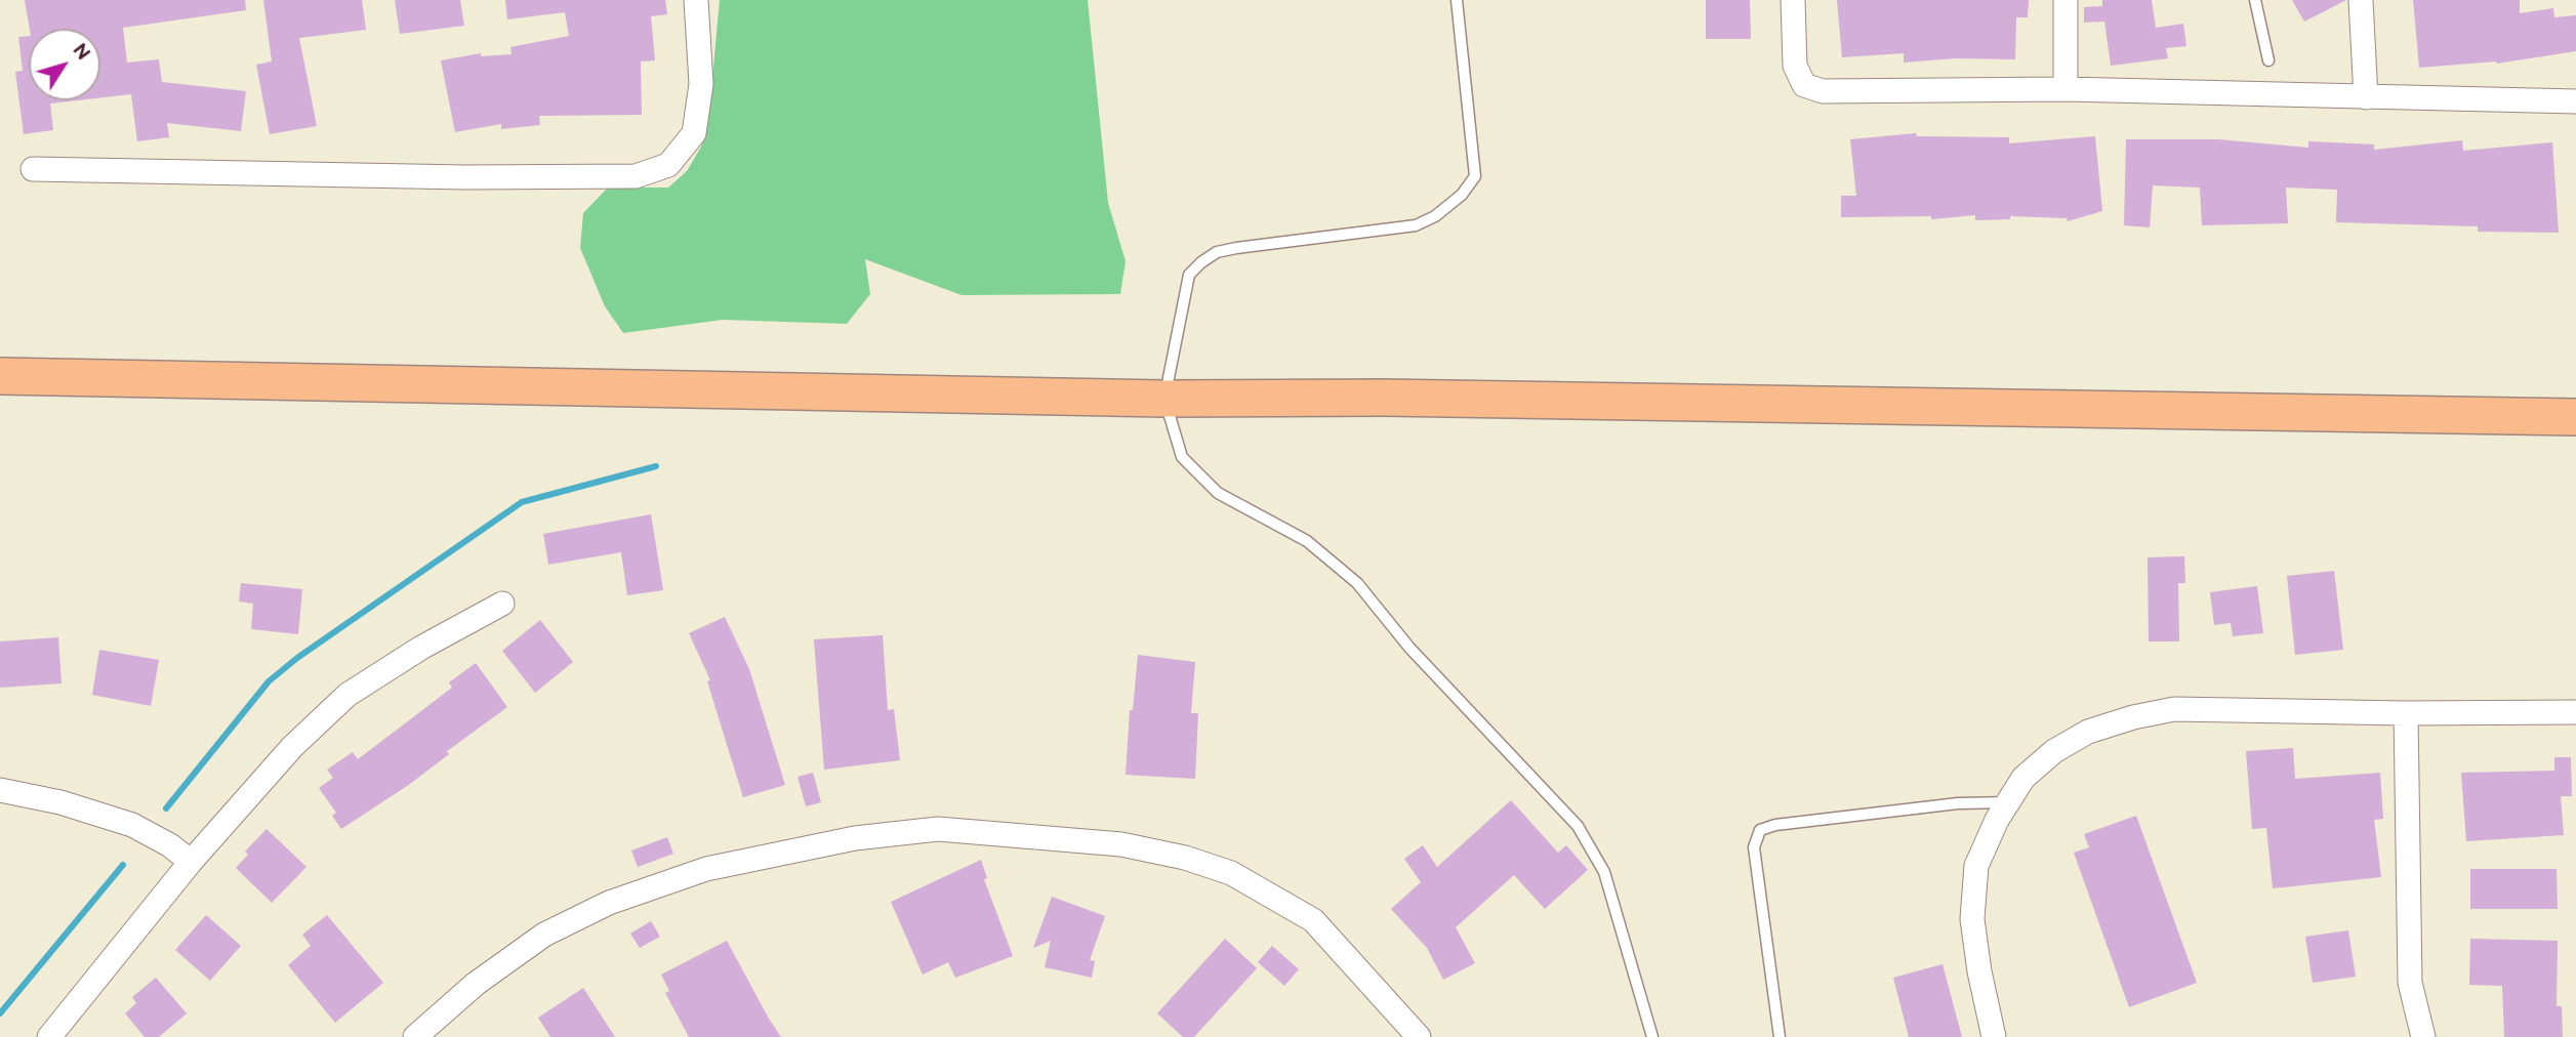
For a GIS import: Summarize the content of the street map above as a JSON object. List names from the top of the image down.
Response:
{
  "north": "top right"
}
